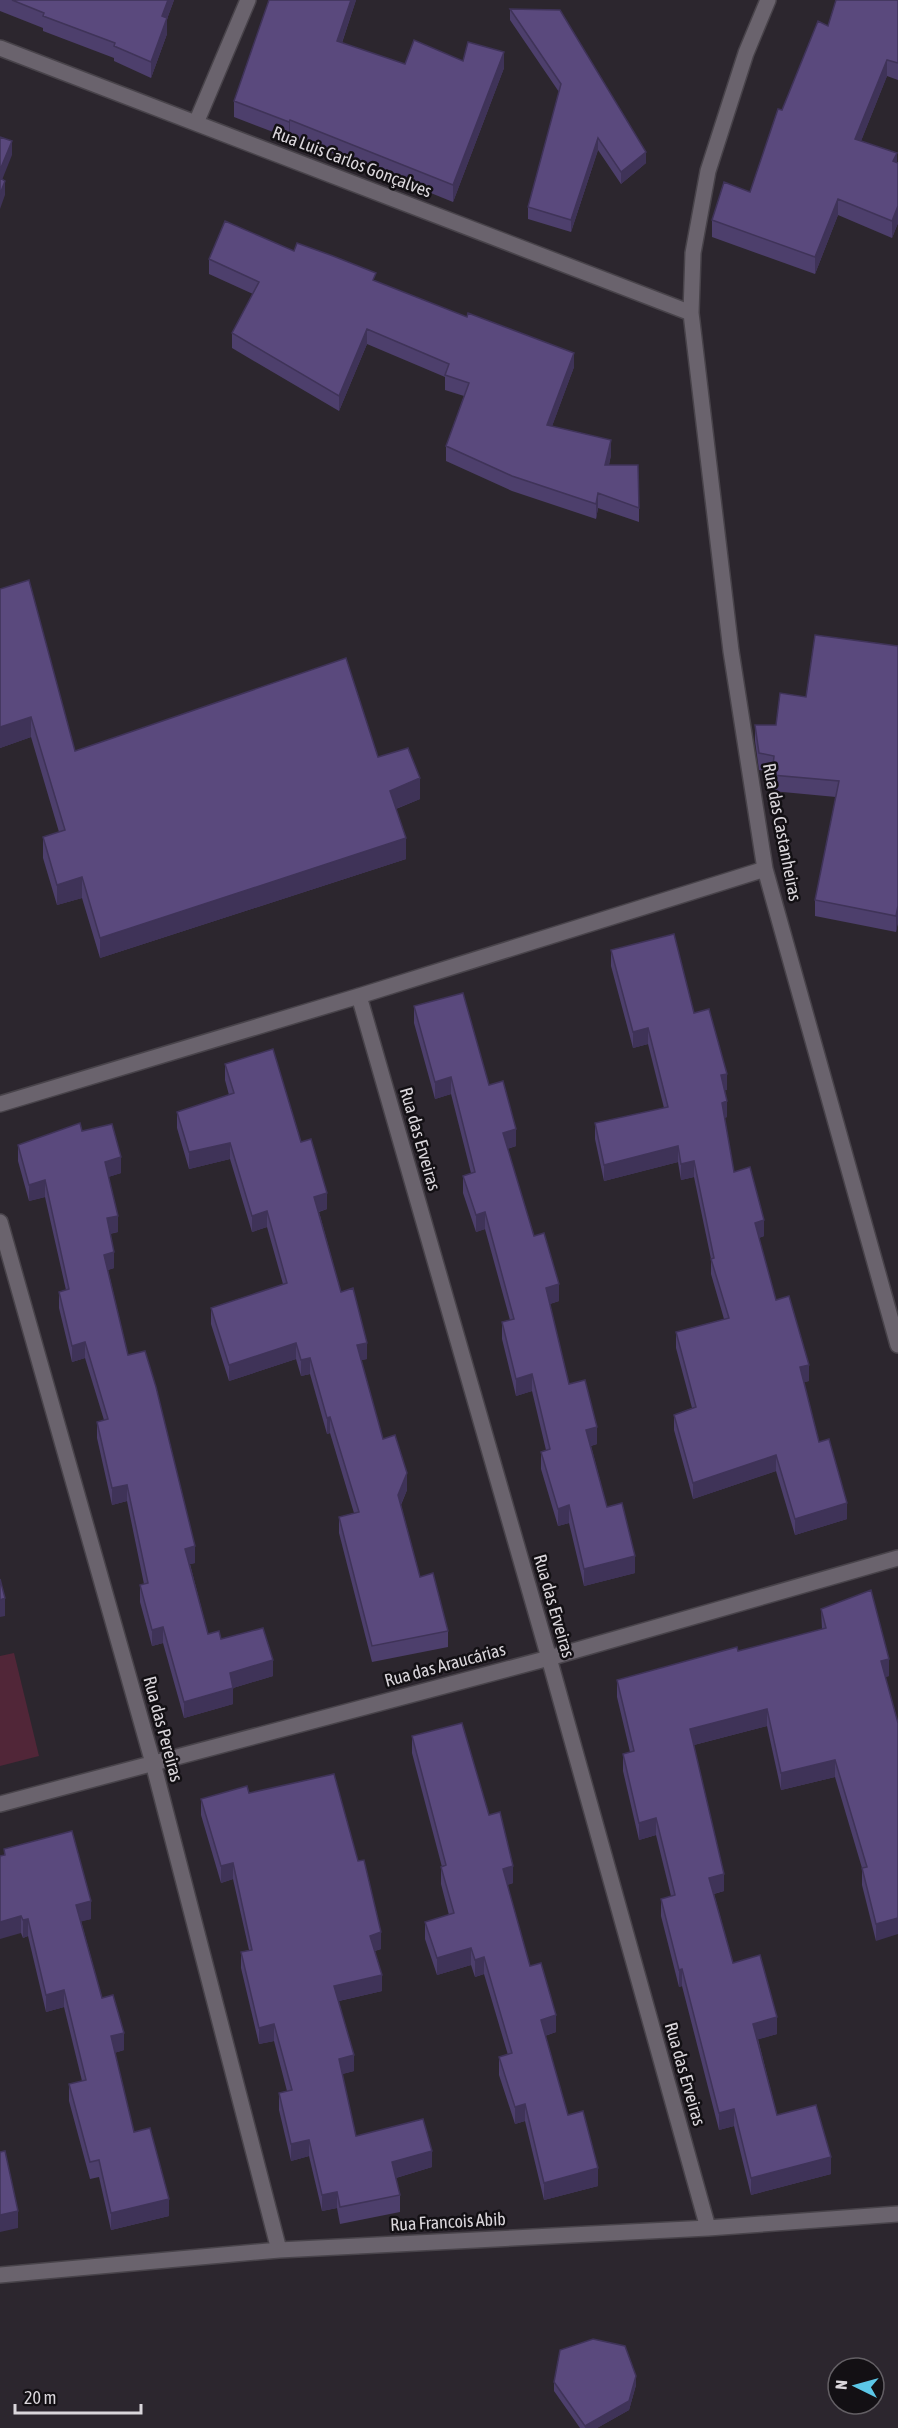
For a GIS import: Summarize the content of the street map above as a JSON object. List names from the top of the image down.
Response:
{
  "streets": {
    "street": [
      "Rua Luis Carlos Gonçalves",
      "Rua das Castanheiras",
      "Rua das Erveiras",
      "Rua das Araucárias",
      "Rua das Pereiras",
      "Rua Francois Abib"
    ]
  },
  "crossings": [
    ["Rua Luis Carlos Gonçalves", "Rua das Castanheiras"],
    ["Rua das Erveiras", "Rua das Araucárias"],
    ["Rua das Erveiras", "Rua Francois Abib"],
    ["Rua das Araucárias", "Rua das Pereiras"],
    ["Rua das Pereiras", "Rua Francois Abib"]
  ],
  "scale_bar": "20 m",
  "north": "left"
}
